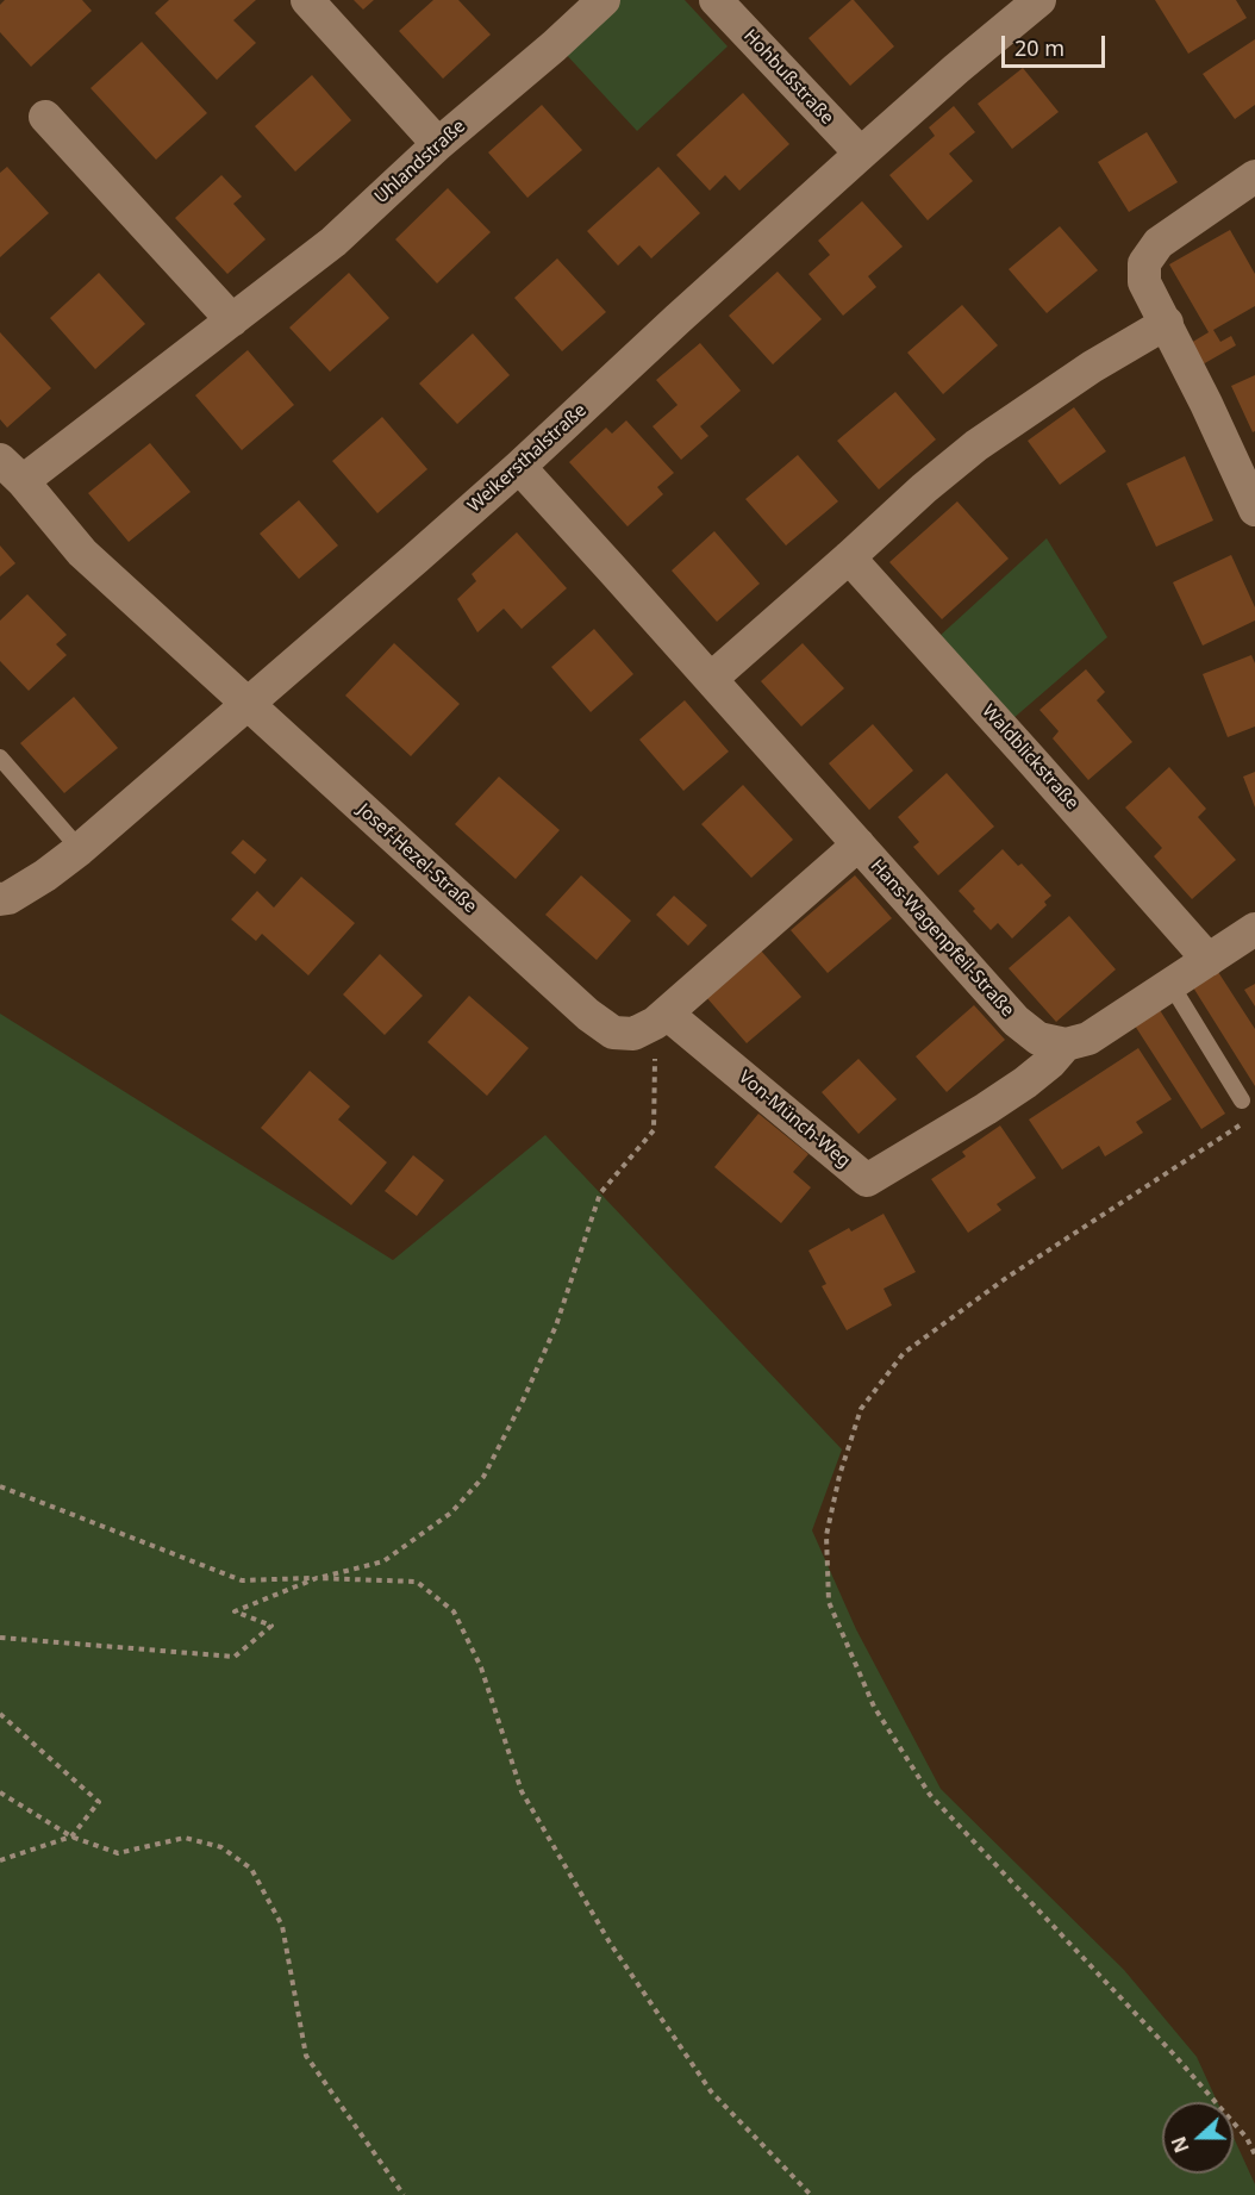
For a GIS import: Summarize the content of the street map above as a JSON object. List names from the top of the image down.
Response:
{
  "streets": {
    "street": [
      "Hohbußstraße",
      "Uhlandstraße",
      "Weikersthalstraße",
      "Waldblickstraße",
      "Josef-Hezel-Straße",
      "Hans-Wagenpfeil-Straße",
      "Von-Münch-Weg"
    ]
  },
  "crossings": [
    ["Hohbußstraße", "Weikersthalstraße"],
    ["Uhlandstraße", "Josef-Hezel-Straße"],
    ["Weikersthalstraße", "Josef-Hezel-Straße"],
    ["Weikersthalstraße", "Hans-Wagenpfeil-Straße"],
    ["Josef-Hezel-Straße", "Hans-Wagenpfeil-Straße"],
    ["Josef-Hezel-Straße", "Von-Münch-Weg"],
    ["Hans-Wagenpfeil-Straße", "Von-Münch-Weg"]
  ],
  "scale_bar": "20 m",
  "north": "left"
}
